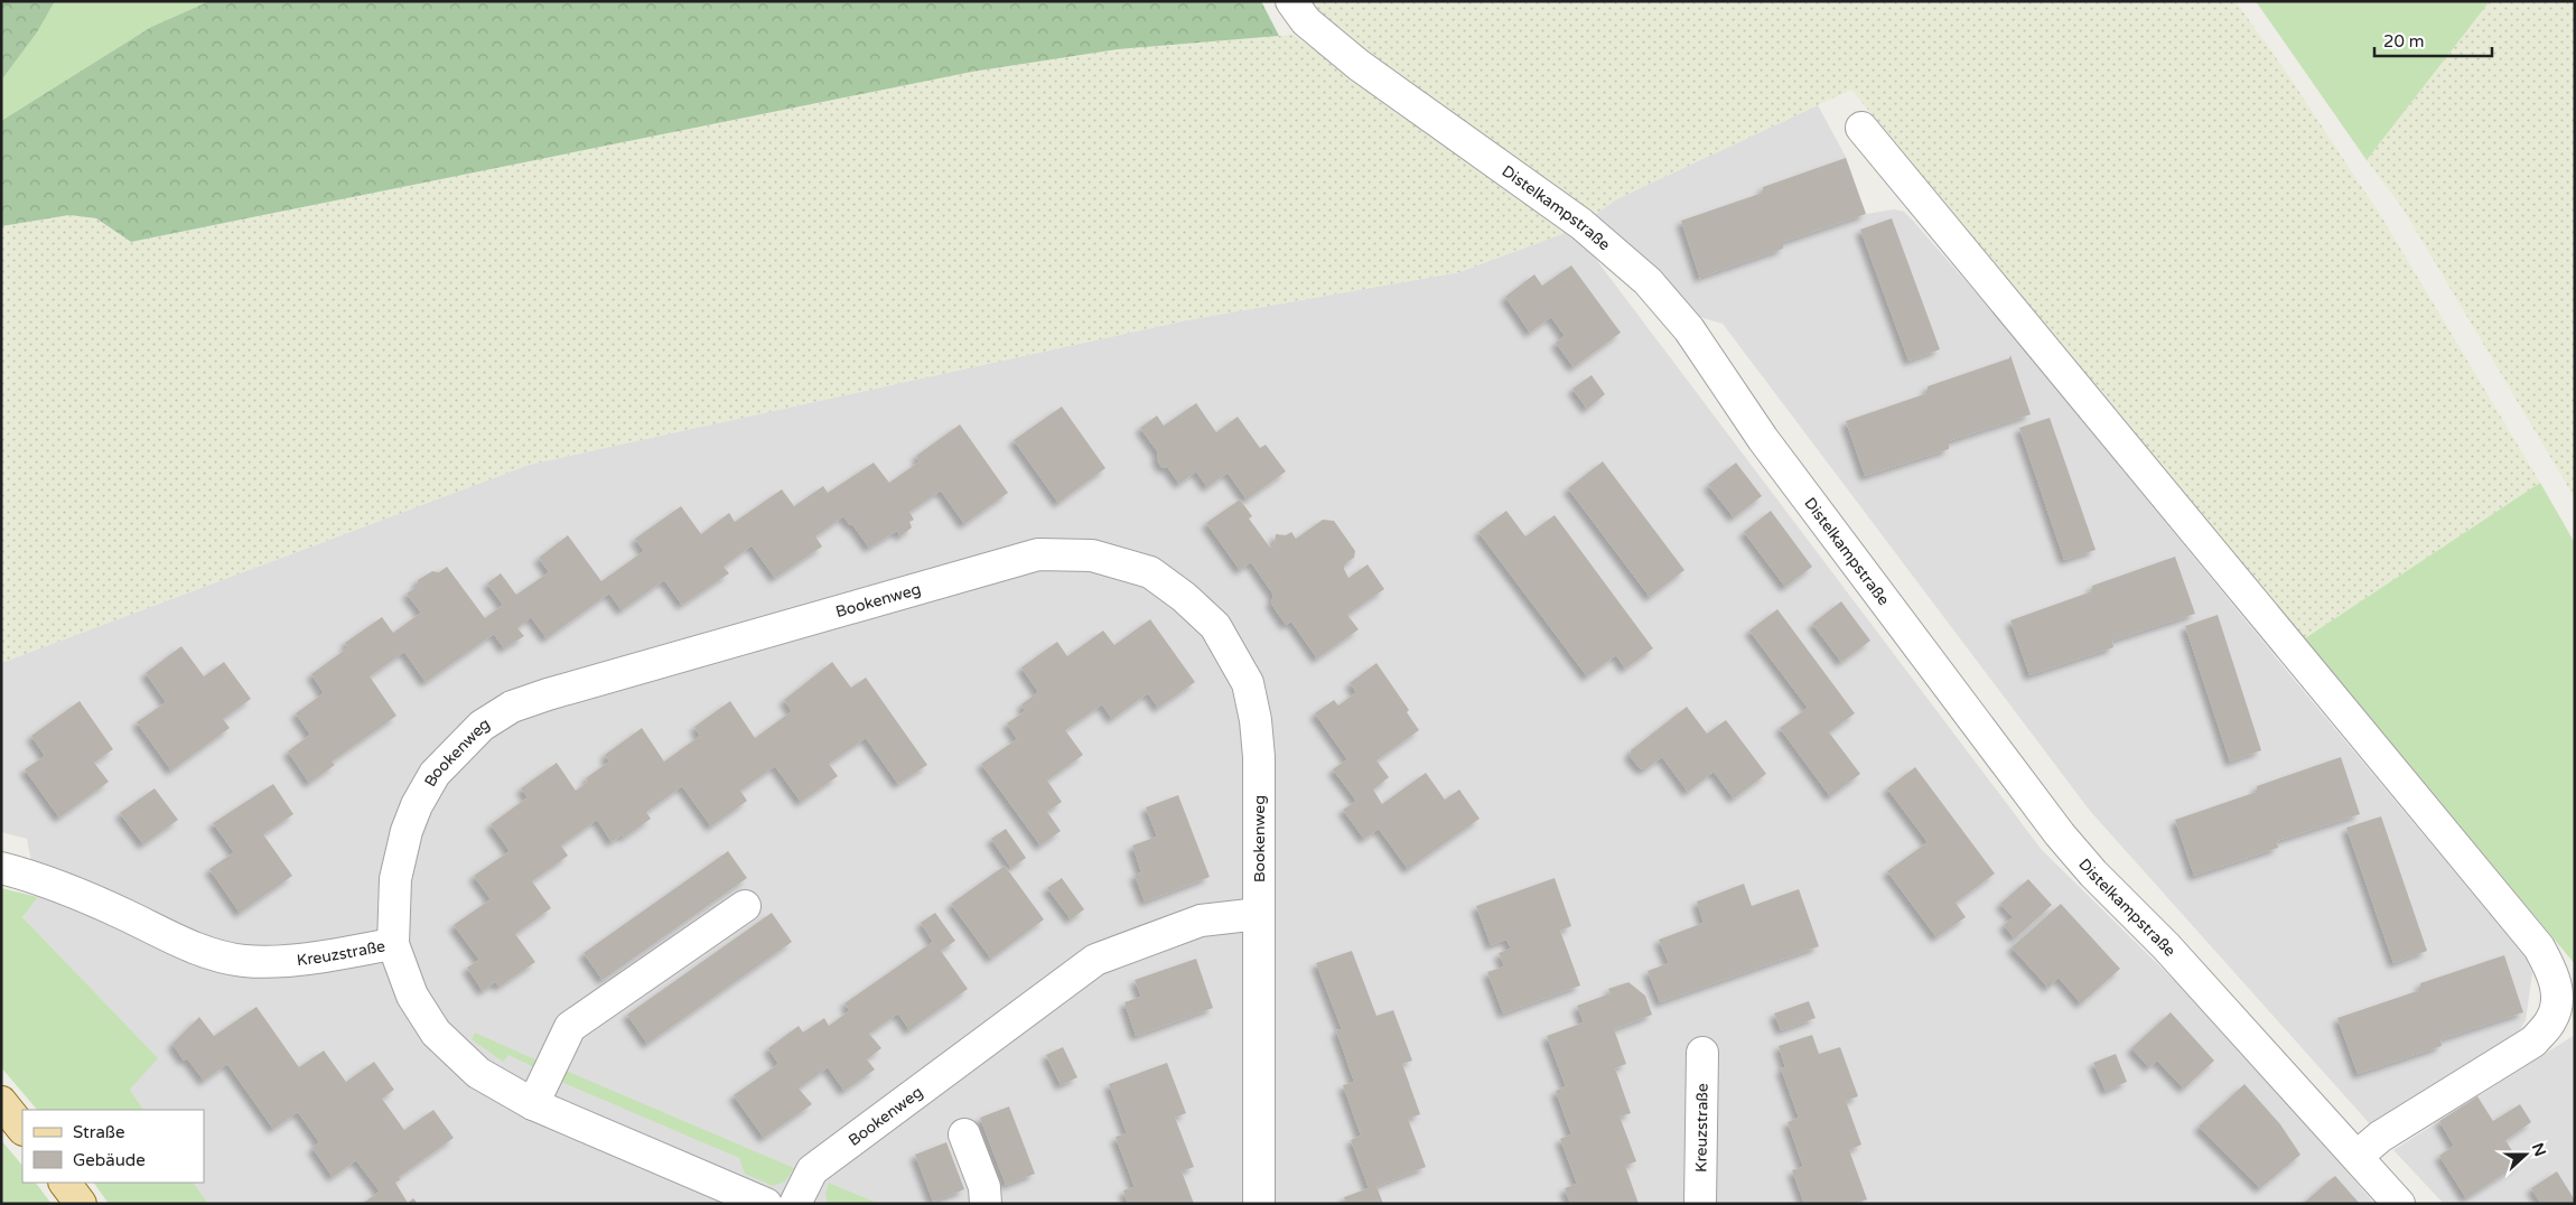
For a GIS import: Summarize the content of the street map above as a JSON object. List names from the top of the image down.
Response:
{
  "streets": {
    "street": ["Distelkampstraße", "Bookenweg", "Kreuzstraße"]
  },
  "crossings": [
    ["Bookenweg", "Kreuzstraße"]
  ],
  "legend": ["Straße", "Gebäude"],
  "scale_bar": "20 m",
  "north": "right"
}
